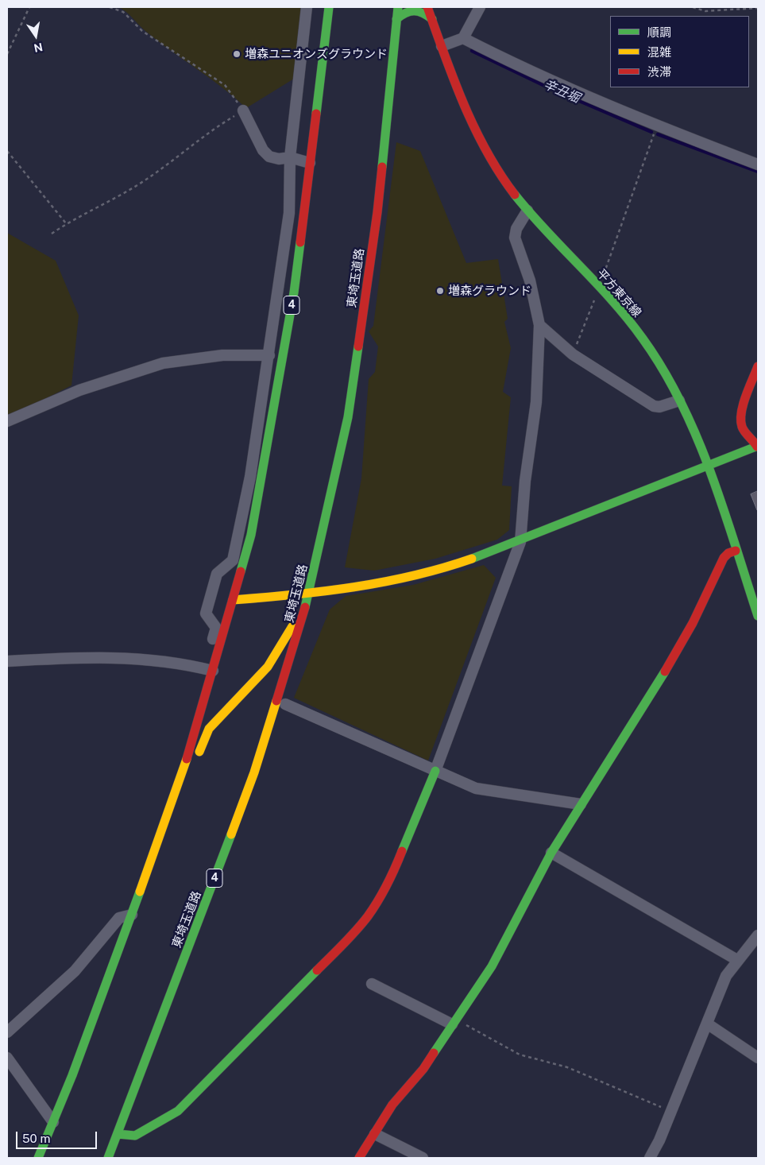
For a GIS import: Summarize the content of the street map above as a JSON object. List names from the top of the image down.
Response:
{
  "streets": {
    "main road": ["東埼玉道路", "平方東京線", "4"]
  },
  "water": ["辛丑堀"],
  "places": ["増森ユニオンズグラウンド", "増森グラウンド"],
  "legend": ["順調", "混雑", "渋滞"],
  "scale_bar": "50 m",
  "north": "bottom"
}
